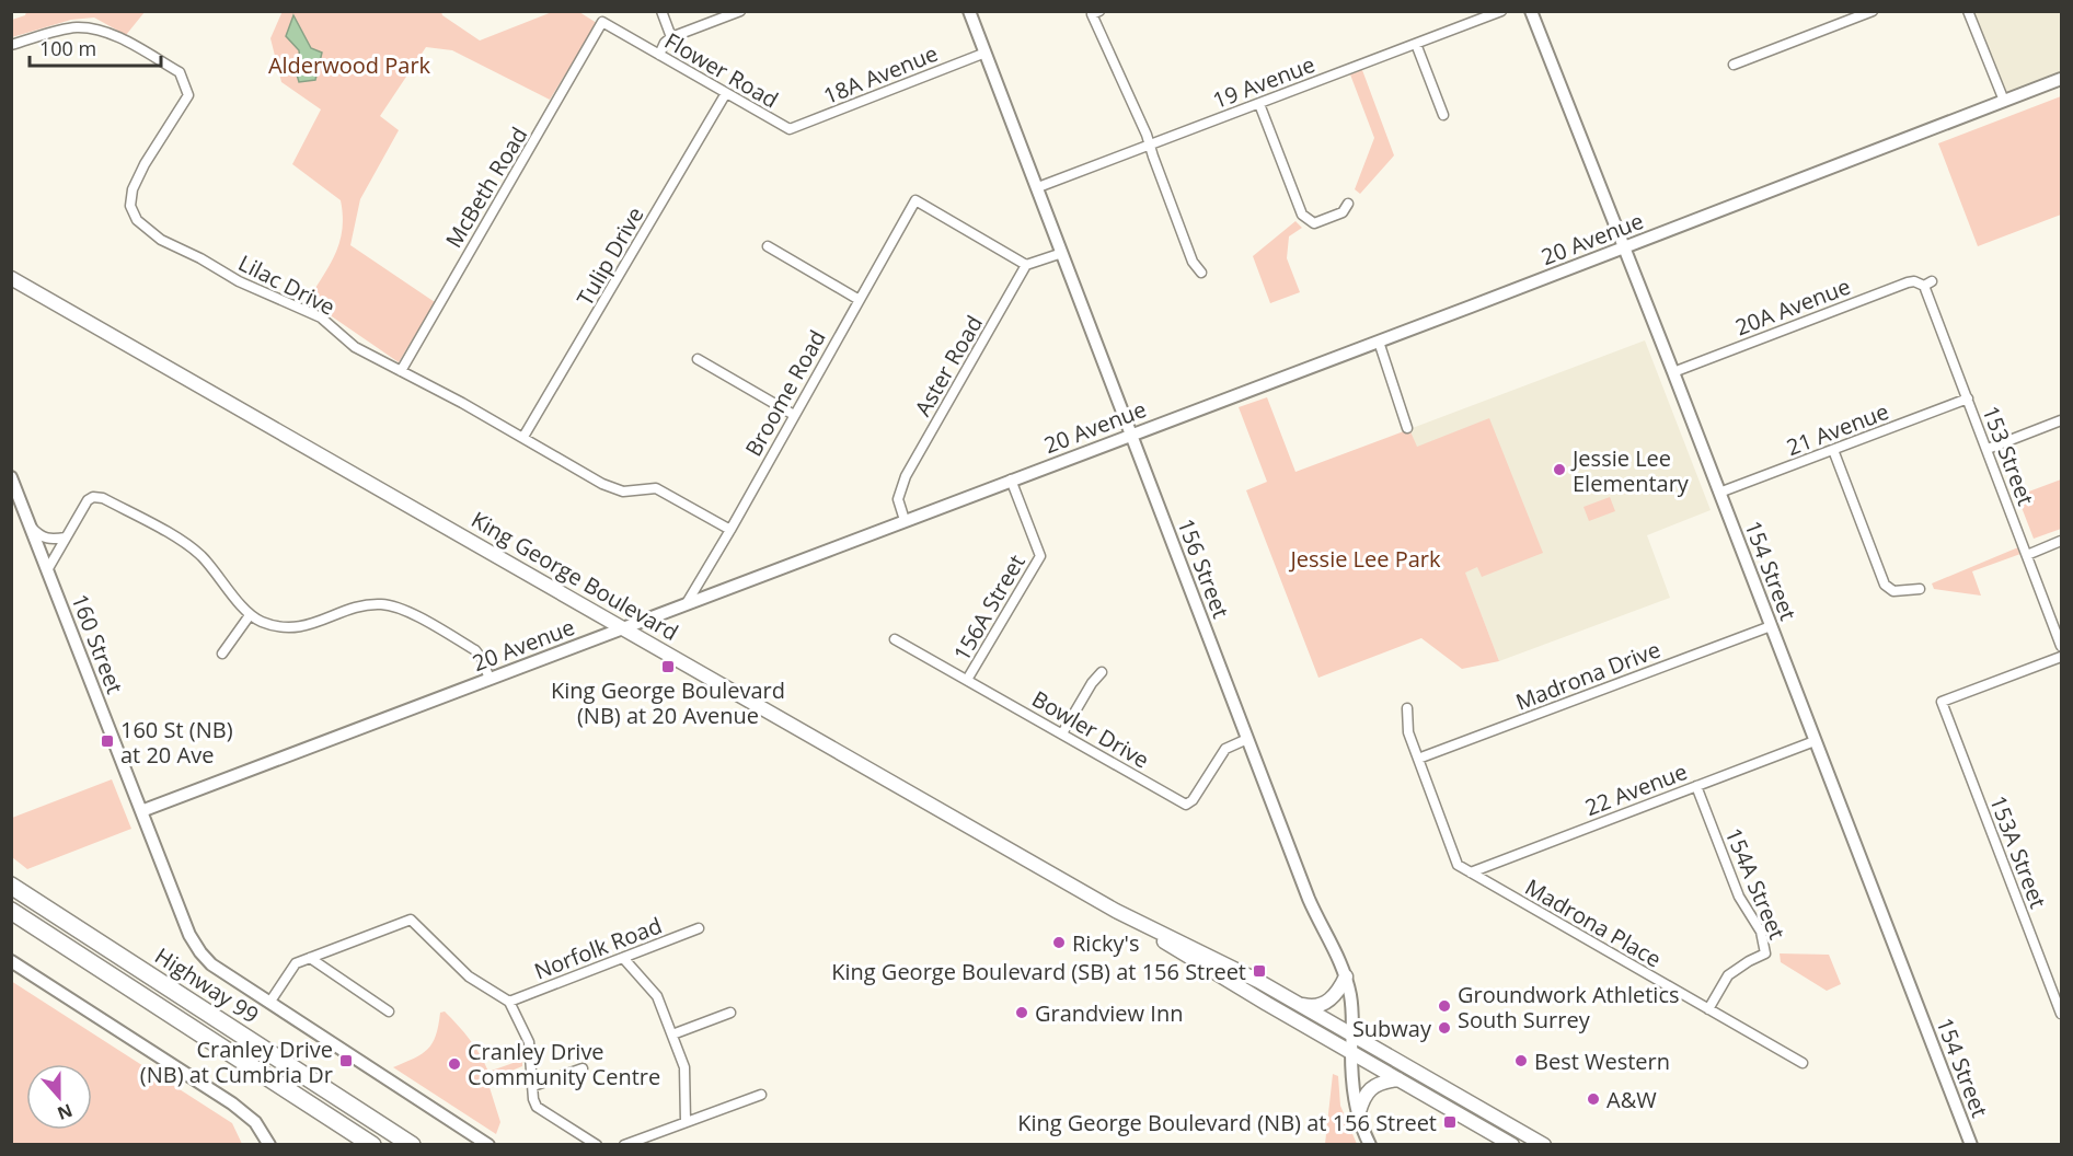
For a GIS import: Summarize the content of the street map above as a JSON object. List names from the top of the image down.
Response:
{
  "streets": {
    "highway": ["Highway 99"],
    "main road": ["King George Boulevard"],
    "street": [
      "Flower Road",
      "18A Avenue",
      "19 Avenue",
      "McBeth Road",
      "20 Avenue",
      "Tulip Drive",
      "Lilac Drive",
      "20A Avenue",
      "Aster Road",
      "Broome Road",
      "21 Avenue",
      "153 Street",
      "156 Street",
      "154 Street",
      "156A Street",
      "160 Street",
      "Madrona Drive",
      "Bowler Drive",
      "22 Avenue",
      "153A Street",
      "154A Street",
      "Madrona Place",
      "Norfolk Road"
    ]
  },
  "crossings": [
    ["Flower Road", "18A Avenue"],
    ["Flower Road", "McBeth Road"],
    ["Flower Road", "Tulip Drive"],
    ["18A Avenue", "156 Street"],
    ["19 Avenue", "156 Street"],
    ["McBeth Road", "Lilac Drive"],
    ["20 Avenue", "Aster Road"],
    ["20 Avenue", "Broome Road"],
    ["20 Avenue", "156 Street"],
    ["20 Avenue", "154 Street"],
    ["20 Avenue", "King George Boulevard"],
    ["20 Avenue", "156A Street"],
    ["20 Avenue", "160 Street"],
    ["Tulip Drive", "Lilac Drive"],
    ["Lilac Drive", "Broome Road"],
    ["20A Avenue", "153 Street"],
    ["20A Avenue", "154 Street"],
    ["Aster Road", "Broome Road"],
    ["21 Avenue", "153 Street"],
    ["21 Avenue", "154 Street"],
    ["156 Street", "King George Boulevard"],
    ["156 Street", "Bowler Drive"],
    ["154 Street", "Madrona Drive"],
    ["154 Street", "22 Avenue"],
    ["156A Street", "Bowler Drive"],
    ["22 Avenue", "154A Street"],
    ["22 Avenue", "Madrona Place"],
    ["154A Street", "Madrona Place"]
  ],
  "parks": ["Alderwood Park", "Jessie Lee Park"],
  "places": {
    "other": [
      "Jessie Lee Elementary",
      "Ricky's",
      "Groundwork Athletics South Surrey",
      "Grandview Inn",
      "Subway",
      "Best Western",
      "Cranley Drive Community Centre",
      "A&W"
    ],
    "transit": [
      "King George Boulevard (NB) at 20 Avenue",
      "160 St (NB) at 20 Ave",
      "King George Boulevard (SB) at 156 Street",
      "Cranley Drive (NB) at Cumbria Dr",
      "King George Boulevard (NB) at 156 Street"
    ]
  },
  "scale_bar": "100 m",
  "north": "bottom"
}
